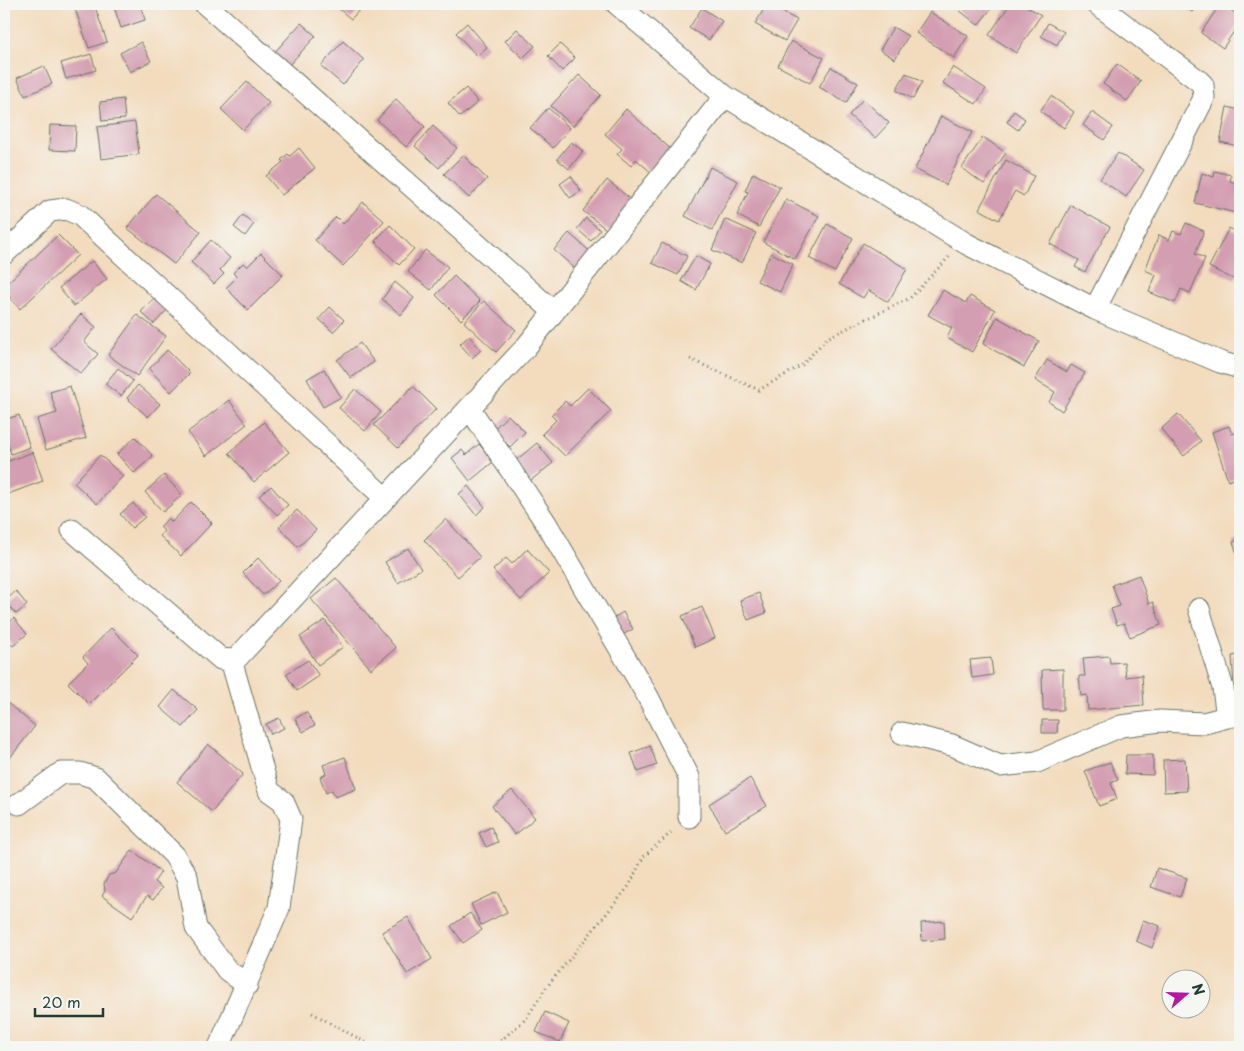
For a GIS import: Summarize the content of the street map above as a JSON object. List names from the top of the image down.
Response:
{
  "scale_bar": "20 m",
  "north": "right"
}
